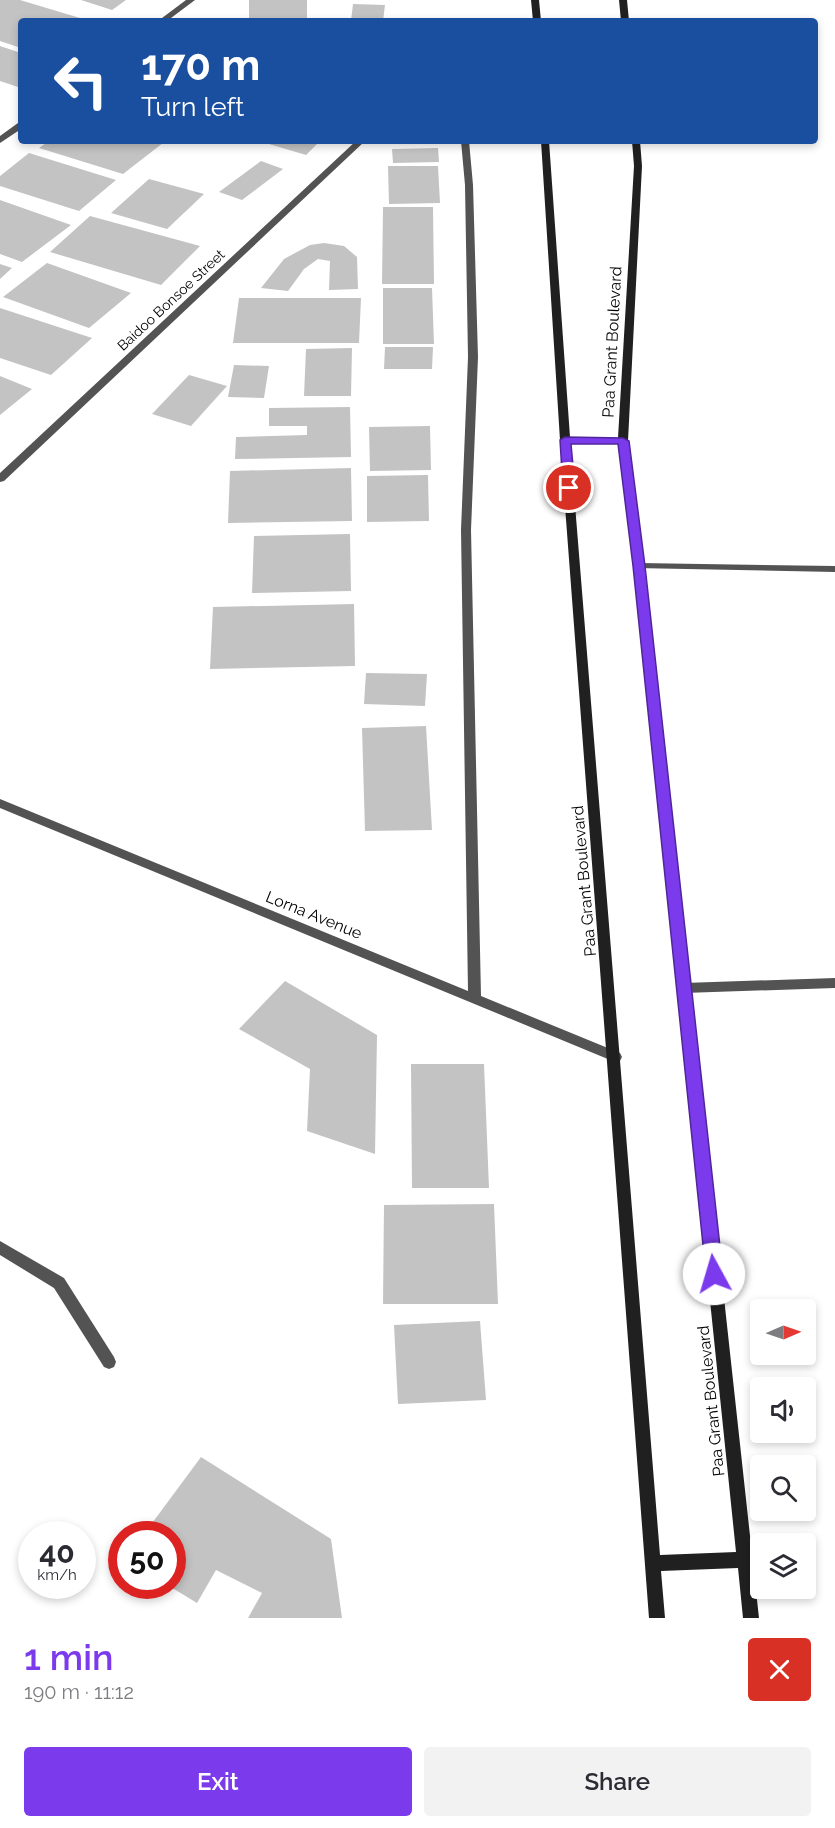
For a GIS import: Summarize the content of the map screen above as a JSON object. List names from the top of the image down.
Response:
{
  "streets": {
    "main road": ["Paa Grant Boulevard"],
    "street": ["Baidoo Bonsoe Street", "Lorna Avenue"]
  },
  "crossings": [
    ["Paa Grant Boulevard", "Lorna Avenue"]
  ],
  "north": "right",
  "page": {
    "turn": ["170 m", "Turn left"],
    "speed": "40 km/h",
    "limit": "50",
    "heading": ["1 min", "190 m · 11:12"],
    "buttons": ["Exit", "Share"]
  }
}
